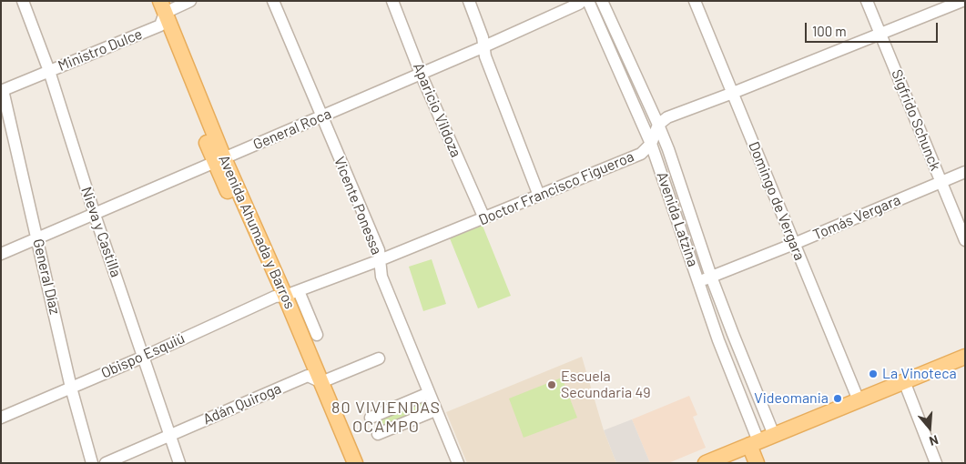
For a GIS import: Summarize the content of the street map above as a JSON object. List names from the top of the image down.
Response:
{
  "streets": {
    "main road": ["Avenida Ahumada y Barros"],
    "street": [
      "Ministro Dulce",
      "Aparicio Vildoza",
      "Sigfrido Schunck",
      "General Roca",
      "Doctor Francisco Figueroa",
      "Domingo de Vergara",
      "Vicente Ponessa",
      "Tomás Vergara",
      "Avenida Latzina",
      "Nieva y Castilla",
      "General Díaz",
      "Obispo Esquiú",
      "Adán Quiroga"
    ]
  },
  "crossings": [
    ["Ministro Dulce", "Nieva y Castilla"],
    ["Ministro Dulce", "Avenida Ahumada y Barros"],
    ["Ministro Dulce", "General Díaz"],
    ["Aparicio Vildoza", "General Roca"],
    ["Aparicio Vildoza", "Doctor Francisco Figueroa"],
    ["Sigfrido Schunck", "Tomás Vergara"],
    ["General Roca", "Vicente Ponessa"],
    ["General Roca", "Nieva y Castilla"],
    ["General Roca", "Avenida Ahumada y Barros"],
    ["General Roca", "General Díaz"],
    ["Doctor Francisco Figueroa", "Vicente Ponessa"],
    ["Doctor Francisco Figueroa", "Avenida Latzina"],
    ["Doctor Francisco Figueroa", "Avenida Ahumada y Barros"],
    ["Doctor Francisco Figueroa", "Obispo Esquiú"],
    ["Domingo de Vergara", "Tomás Vergara"],
    ["Tomás Vergara", "Avenida Latzina"],
    ["Nieva y Castilla", "Obispo Esquiú"],
    ["Nieva y Castilla", "Adán Quiroga"],
    ["Avenida Ahumada y Barros", "Obispo Esquiú"],
    ["Avenida Ahumada y Barros", "Adán Quiroga"],
    ["General Díaz", "Obispo Esquiú"]
  ],
  "districts": ["80 VIVIENDAS OCAMPO"],
  "places": ["La Vinoteca", "Escuela Secundaria 49", "Videomania"],
  "scale_bar": "100 m",
  "north": "bottom"
}
